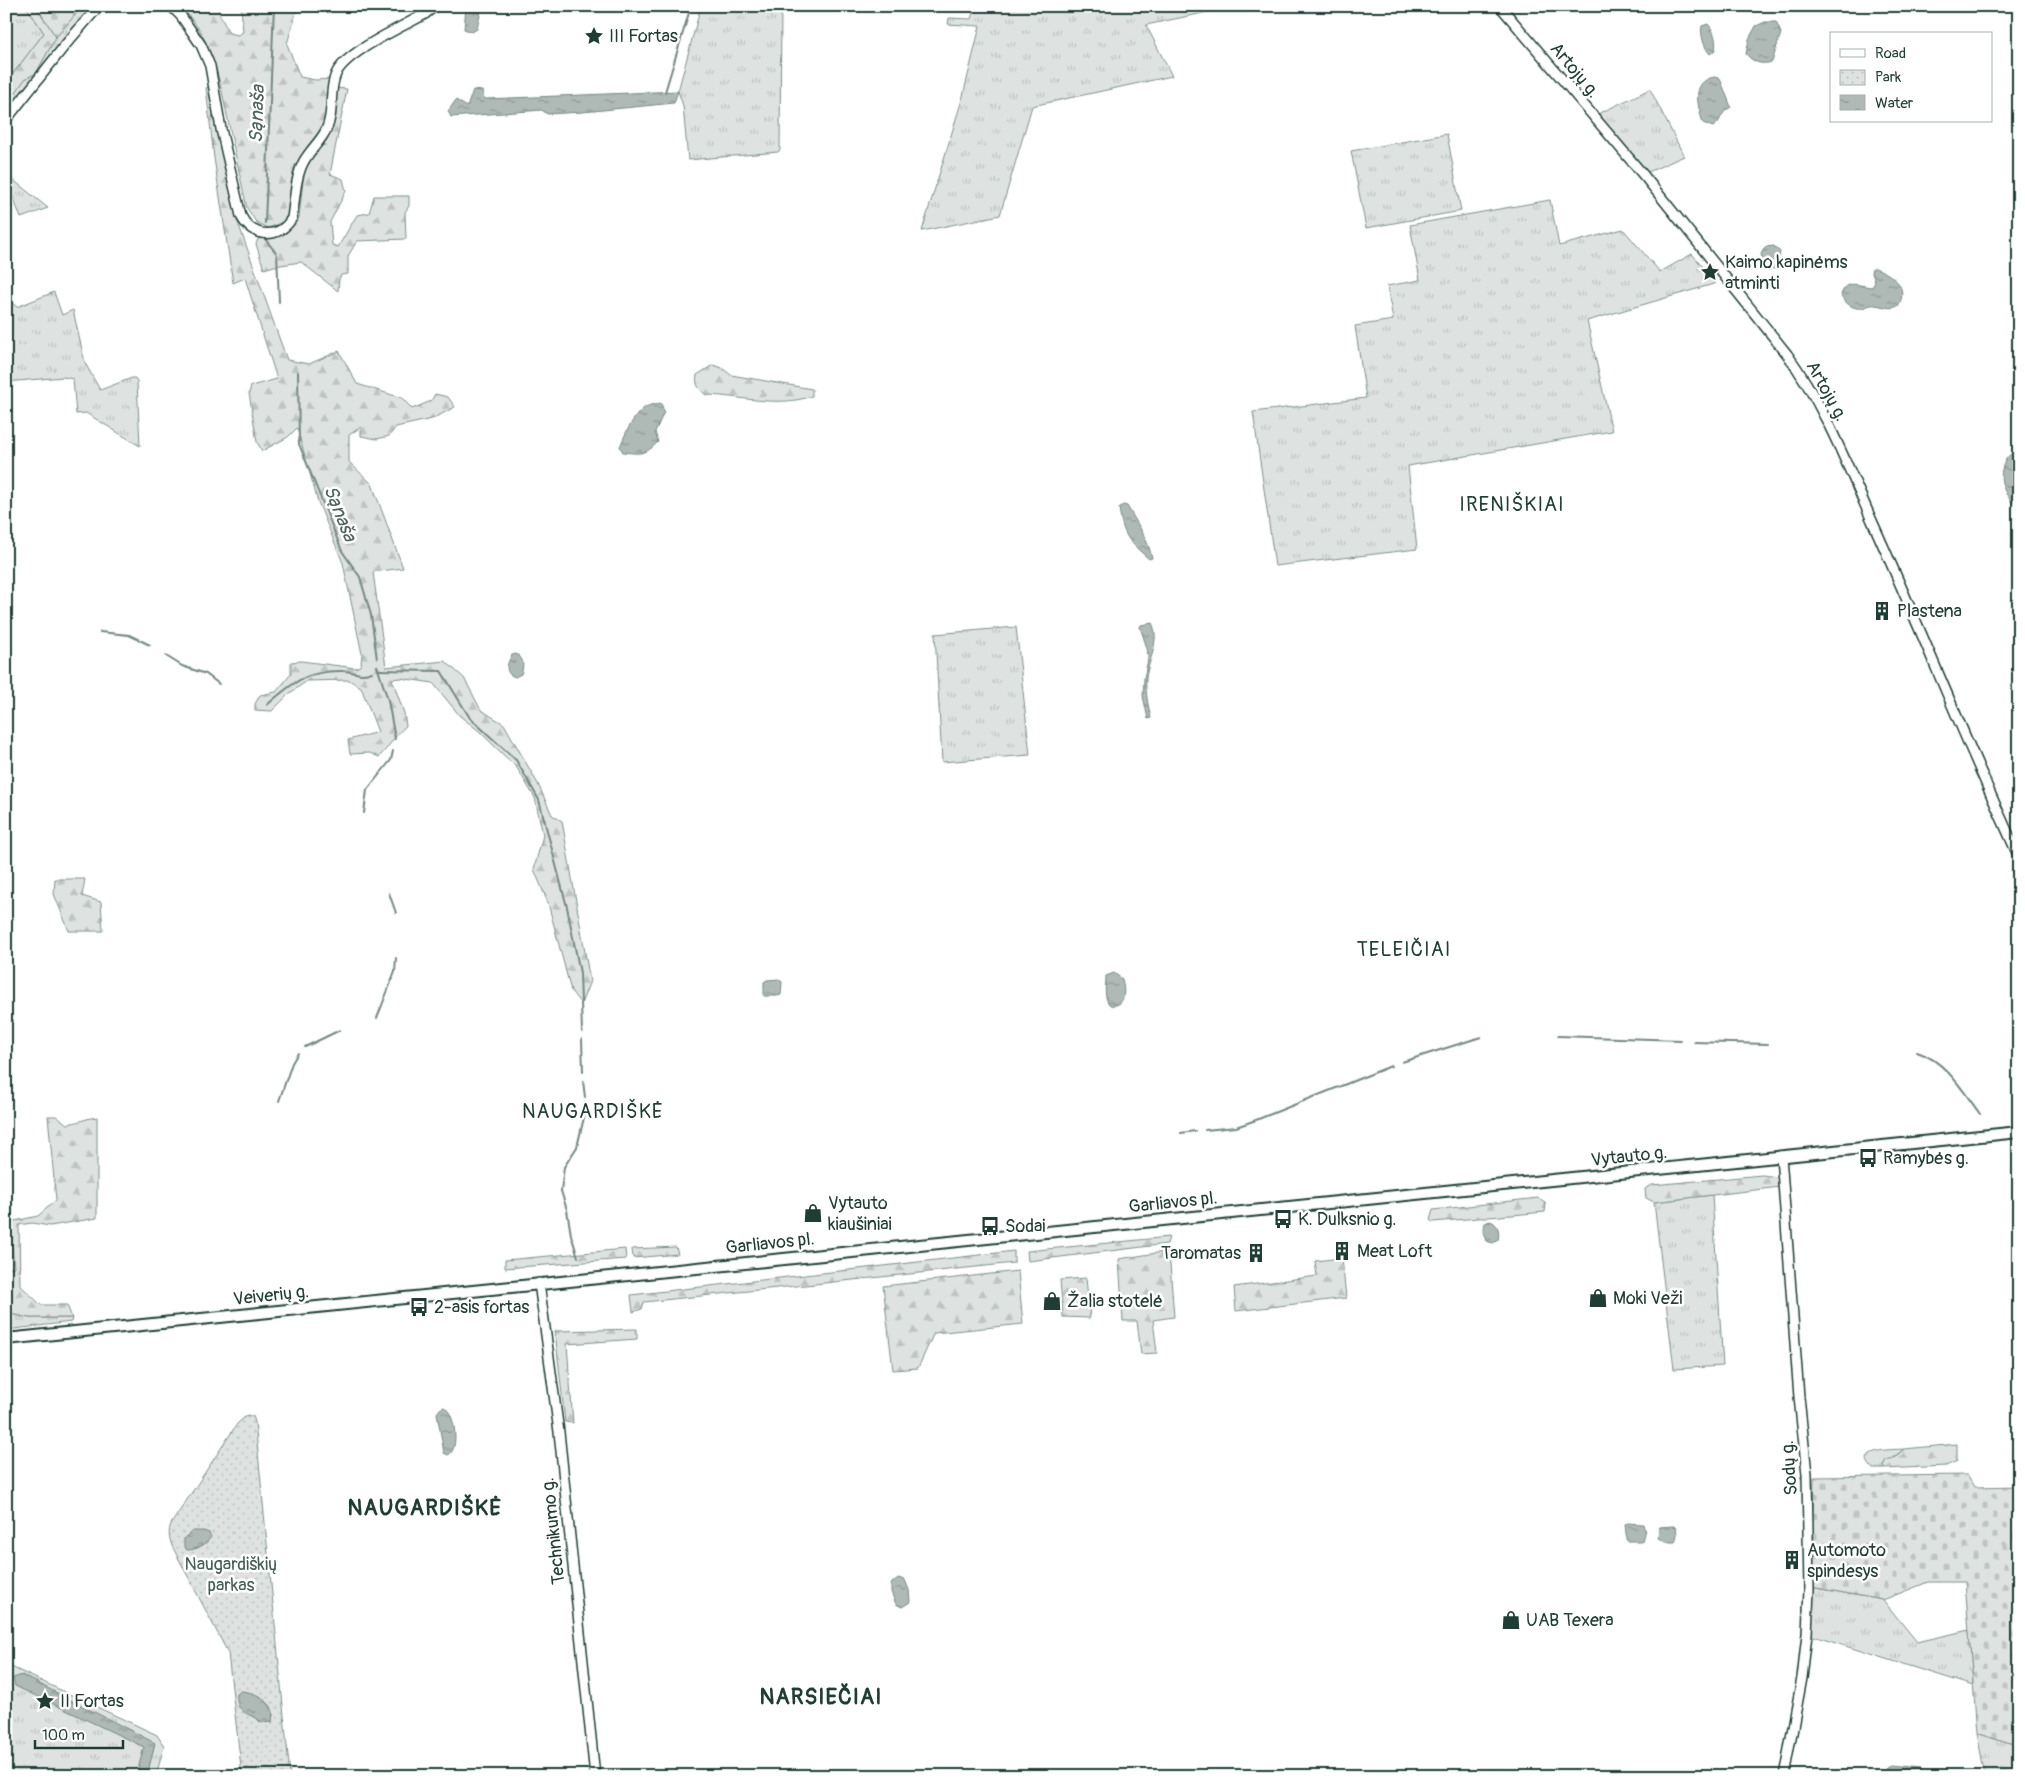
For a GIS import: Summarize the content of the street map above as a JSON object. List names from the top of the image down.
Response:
{
  "streets": {
    "main road": [
      "Artojų g.",
      "Vytauto g.",
      "Garliavos pl.",
      "Veiverių g.",
      "Sodų g.",
      "Technikumo g."
    ]
  },
  "crossings": [
    ["Vytauto g.", "Garliavos pl."],
    ["Vytauto g.", "Sodų g."],
    ["Garliavos pl.", "Veiverių g."],
    ["Garliavos pl.", "Technikumo g."],
    ["Veiverių g.", "Technikumo g."]
  ],
  "districts": [
    "IRENIŠKIAI",
    "TELEIČIAI",
    "NAUGARDIŠKĖ",
    "NAUGARDIŠKĖ",
    "NARSIEČIAI"
  ],
  "water": ["Sąnaša"],
  "parks": ["Naugardiškių parkas"],
  "places": {
    "place": ["III Fortas", "Kaimo kapinėms atminti", "II Fortas"],
    "building": [
      "Plastena",
      "Meat Loft",
      "Taromatas",
      "Automoto spindesys"
    ],
    "bus stop": [
      "Ramybės g.",
      "K. Dulksnio g.",
      "Sodai",
      "2-asis fortas"
    ],
    "shop": [
      "Vytauto kiaušiniai",
      "Moki Veži",
      "Žalia stotelė",
      "UAB Texera"
    ]
  },
  "legend": ["Road", "Park", "Water"],
  "scale_bar": "100 m"
}
